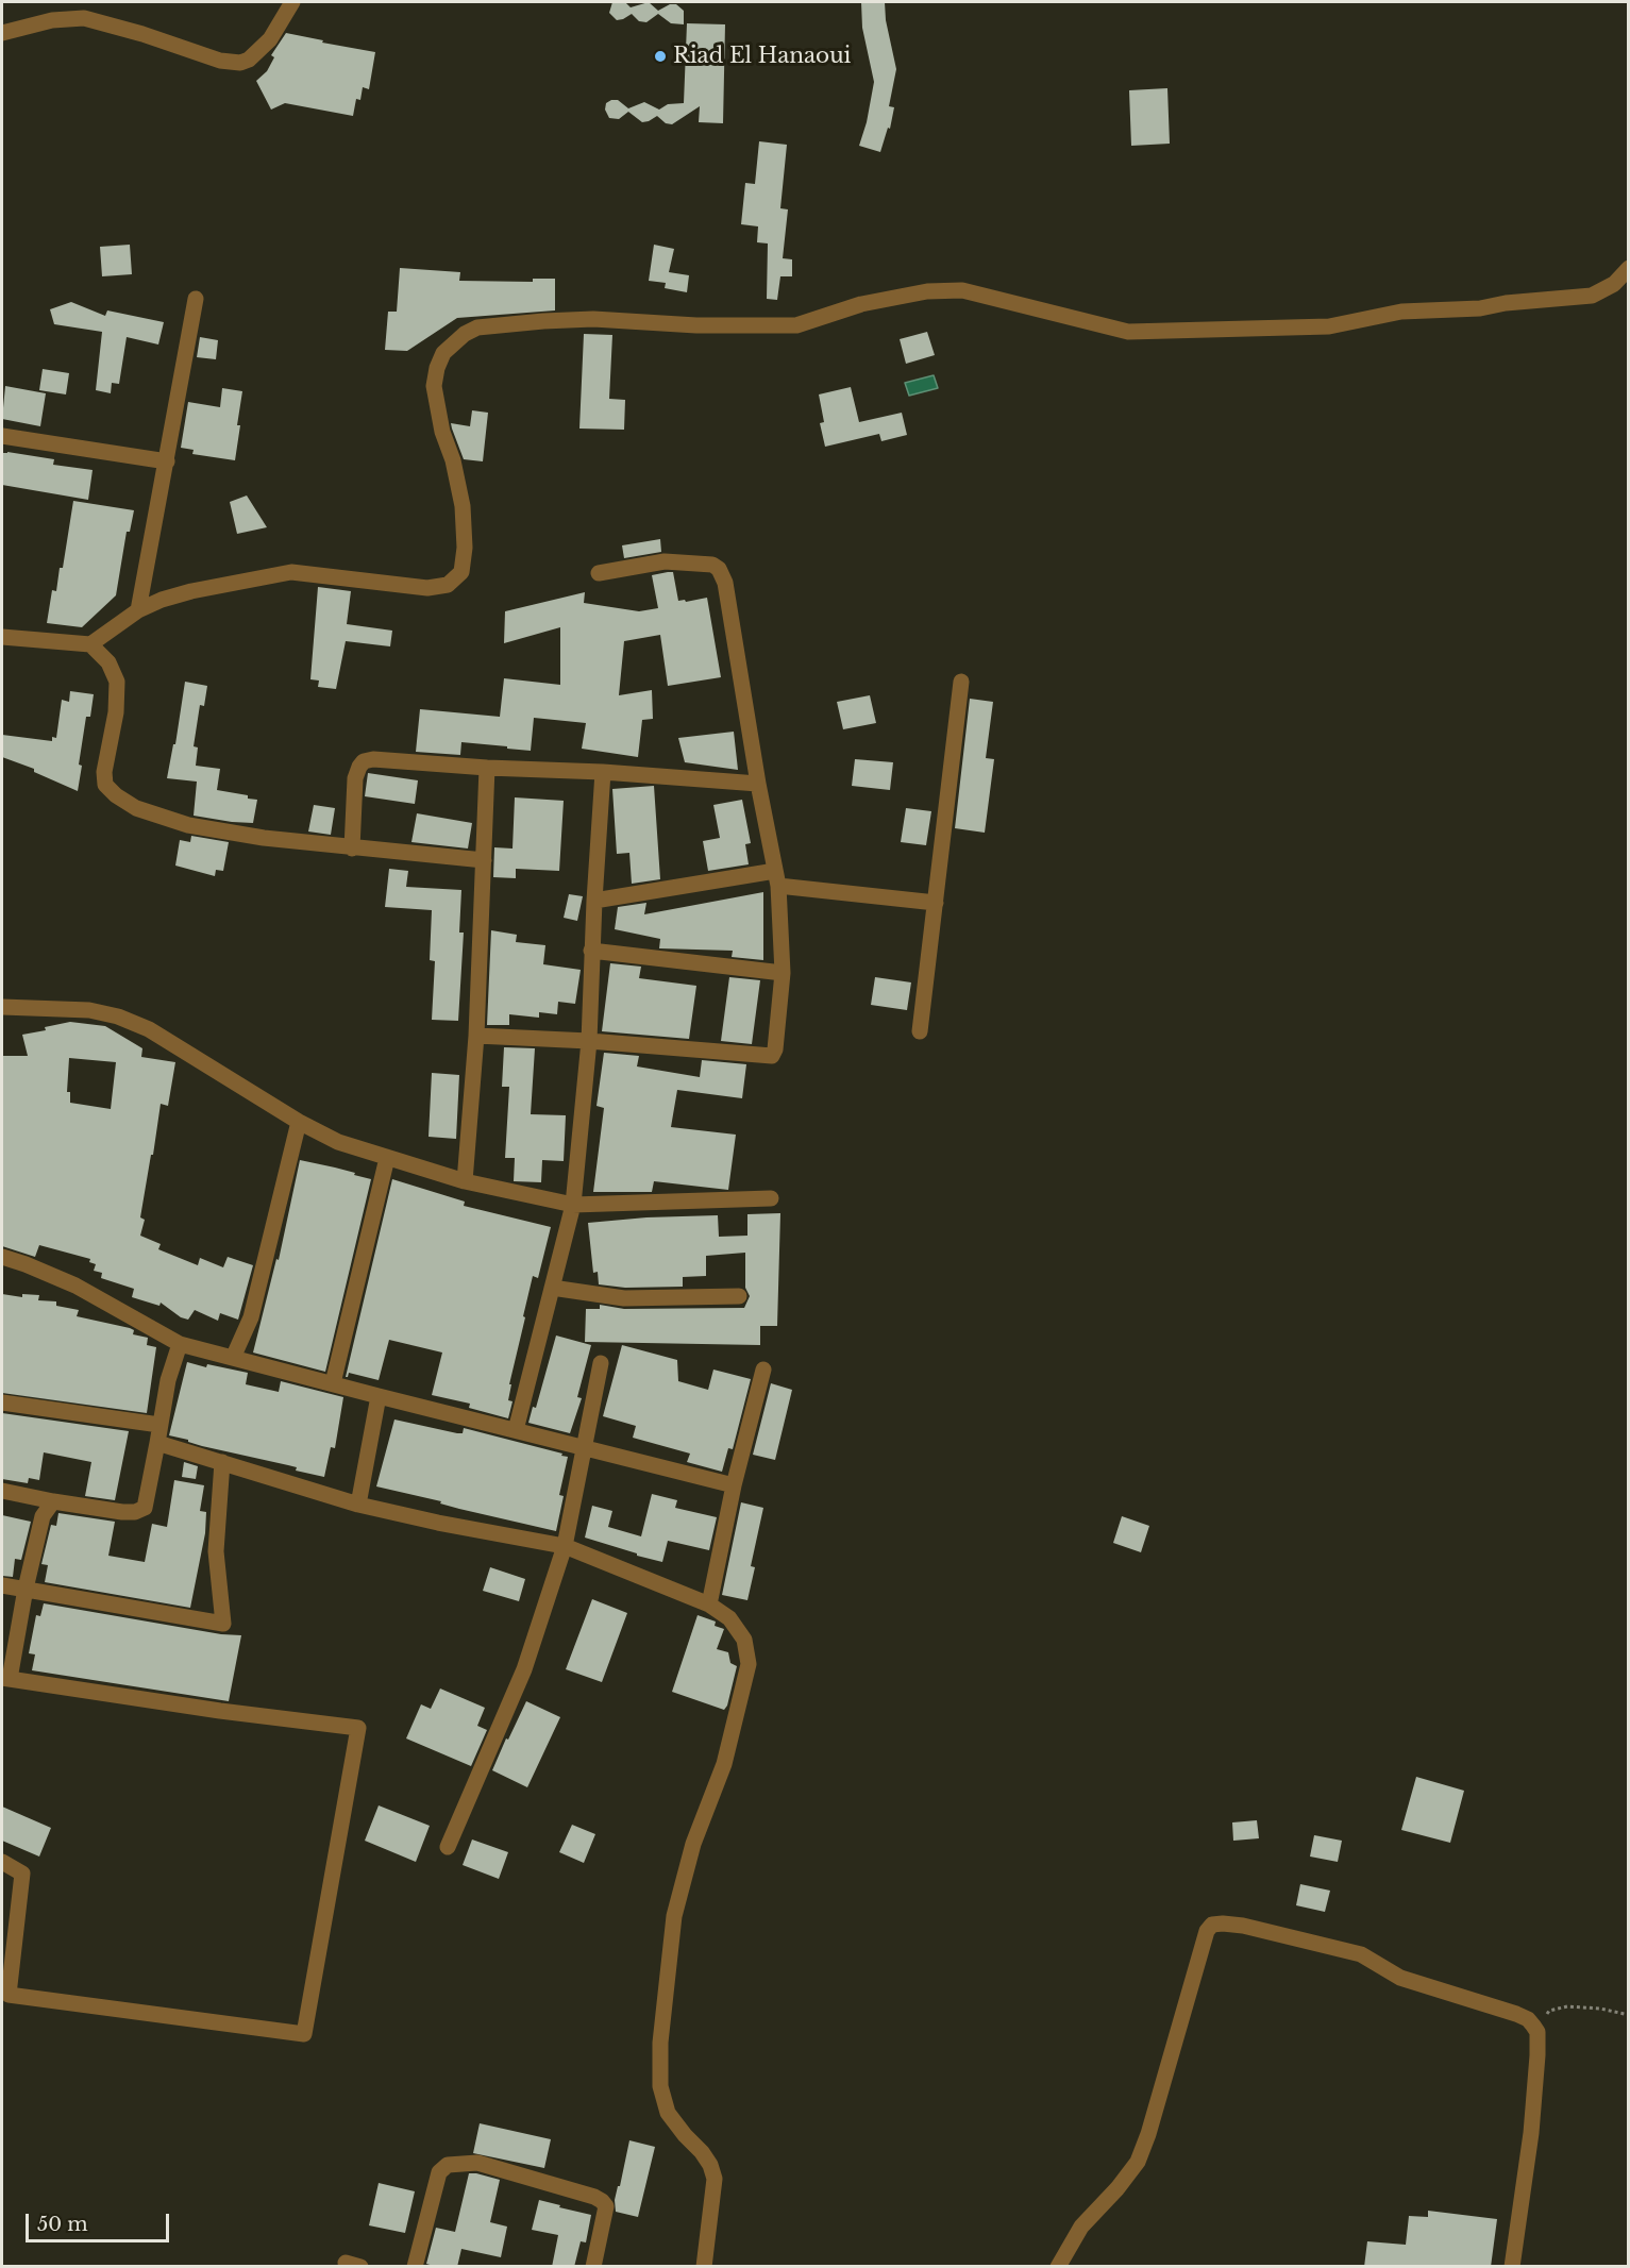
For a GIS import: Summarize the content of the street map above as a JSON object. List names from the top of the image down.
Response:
{
  "places": ["Riad El Hanaoui"],
  "scale_bar": "50 m"
}
